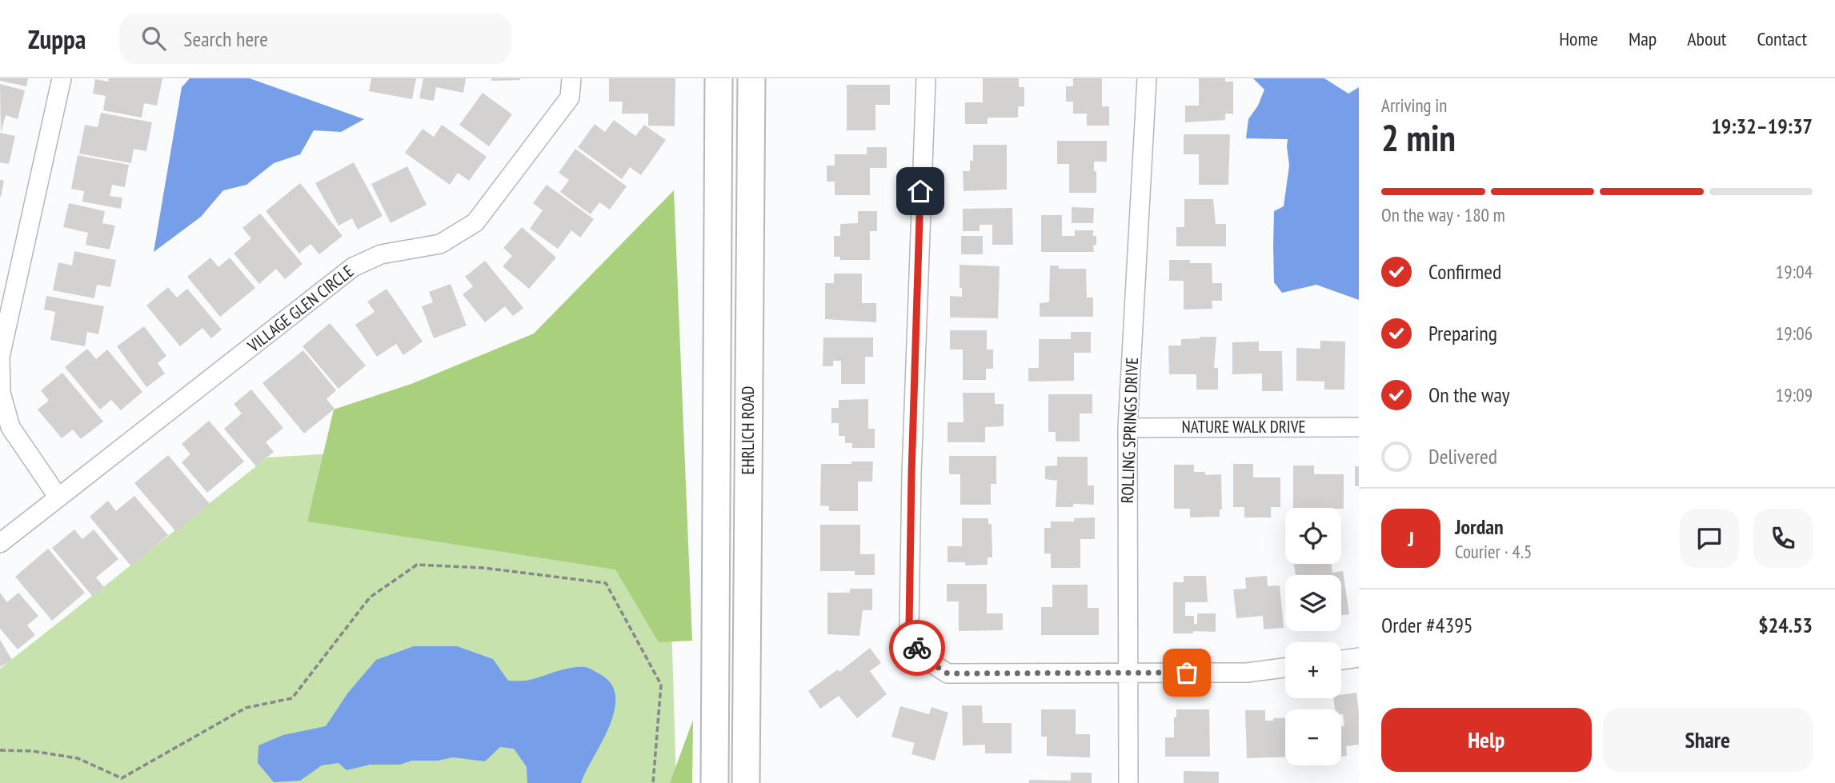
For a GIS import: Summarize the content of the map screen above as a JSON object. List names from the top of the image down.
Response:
{
  "streets": {
    "main road": ["EHRLICH ROAD"],
    "street": ["VILLAGE GLEN CIRCLE", "NATURE WALK DRIVE", "ROLLING SPRINGS DRIVE"]
  },
  "crossings": [
    ["NATURE WALK DRIVE", "ROLLING SPRINGS DRIVE"]
  ],
  "page": {
    "header": "Zuppa",
    "search": "Search here",
    "nav": [
      "Home",
      "Map",
      "About",
      "Contact"
    ],
    "heading": ["2 min", "Arriving in", "19:32–19:37"],
    "panel": [
      "Jordan",
      "Courier · 4.5",
      "Order #4395",
      "$24.53"
    ],
    "bar": "On the way · 180 m",
    "list": [
      ["Confirmed", "19:04"],
      ["Preparing", "19:06"],
      ["On the way", "19:09"],
      "Delivered"
    ],
    "map_buttons": ["+", "−"],
    "round": "J",
    "buttons": ["Help", "Share"]
  }
}
